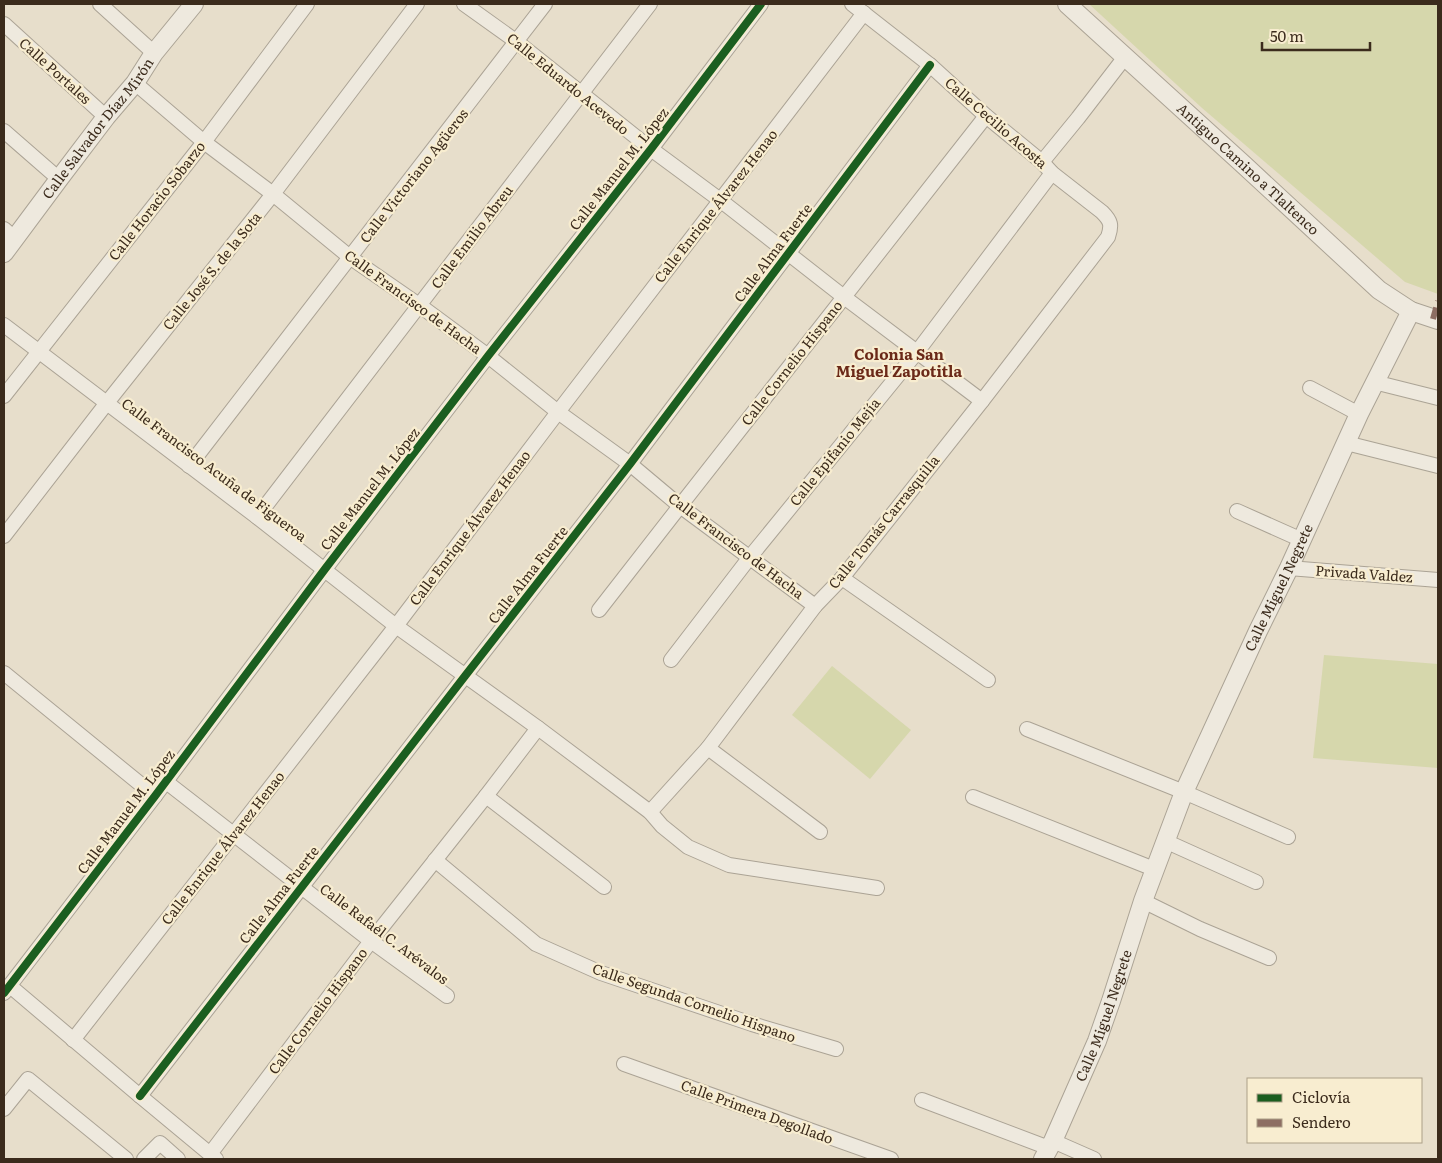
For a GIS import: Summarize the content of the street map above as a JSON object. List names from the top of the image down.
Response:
{
  "streets": {
    "street": [
      "Calle Portales",
      "Calle Eduardo Acevedo",
      "Calle Cecilio Acosta",
      "Calle Salvador Díaz Mirón",
      "Calle Manuel M. López",
      "Antiguo Camino a Tlaltenco",
      "Calle Victoriano Agüeros",
      "Calle Horacio Sobarzo",
      "Calle Enrique Álvarez Henao",
      "Calle Emilio Abreu",
      "Calle Alma Fuerte",
      "Calle José S. de la Sota",
      "Calle Francisco de Hacha",
      "Calle Cornelio Hispano",
      "Calle Epifanio Mejía",
      "Calle Francisco Acuña de Figueroa",
      "Calle Tomás Carrasquilla",
      "Privada Valdez",
      "Calle Miguel Negrete",
      "Calle Rafaél C. Arévalos",
      "Calle Segunda Cornelio Hispano",
      "Calle Primera Degollado"
    ]
  },
  "crossings": [
    ["Calle Portales", "Calle Salvador Díaz Mirón"],
    ["Calle Eduardo Acevedo", "Calle Manuel M. López"],
    ["Calle Eduardo Acevedo", "Calle Victoriano Agüeros"],
    ["Calle Eduardo Acevedo", "Calle Enrique Álvarez Henao"],
    ["Calle Eduardo Acevedo", "Calle Emilio Abreu"],
    ["Calle Eduardo Acevedo", "Calle Alma Fuerte"],
    ["Calle Eduardo Acevedo", "Calle Cornelio Hispano"],
    ["Calle Eduardo Acevedo", "Calle Epifanio Mejía"],
    ["Calle Eduardo Acevedo", "Calle Tomás Carrasquilla"],
    ["Calle Cecilio Acosta", "Calle Enrique Álvarez Henao"],
    ["Calle Cecilio Acosta", "Calle Alma Fuerte"],
    ["Calle Cecilio Acosta", "Calle Cornelio Hispano"],
    ["Calle Cecilio Acosta", "Calle Epifanio Mejía"],
    ["Calle Cecilio Acosta", "Calle Tomás Carrasquilla"],
    ["Calle Salvador Díaz Mirón", "Calle Francisco de Hacha"],
    ["Calle Manuel M. López", "Calle Francisco de Hacha"],
    ["Calle Manuel M. López", "Calle Francisco Acuña de Figueroa"],
    ["Calle Manuel M. López", "Calle Rafaél C. Arévalos"],
    ["Antiguo Camino a Tlaltenco", "Calle Miguel Negrete"],
    ["Calle Victoriano Agüeros", "Calle Francisco de Hacha"],
    ["Calle Victoriano Agüeros", "Calle Francisco Acuña de Figueroa"],
    ["Calle Horacio Sobarzo", "Calle Francisco de Hacha"],
    ["Calle Horacio Sobarzo", "Calle Francisco Acuña de Figueroa"],
    ["Calle Enrique Álvarez Henao", "Calle Francisco de Hacha"],
    ["Calle Enrique Álvarez Henao", "Calle Francisco Acuña de Figueroa"],
    ["Calle Enrique Álvarez Henao", "Calle Rafaél C. Arévalos"],
    ["Calle Emilio Abreu", "Calle Francisco de Hacha"],
    ["Calle Emilio Abreu", "Calle Francisco Acuña de Figueroa"],
    ["Calle Alma Fuerte", "Calle Francisco de Hacha"],
    ["Calle Alma Fuerte", "Calle Francisco Acuña de Figueroa"],
    ["Calle Alma Fuerte", "Calle Rafaél C. Arévalos"],
    ["Calle José S. de la Sota", "Calle Francisco de Hacha"],
    ["Calle José S. de la Sota", "Calle Francisco Acuña de Figueroa"],
    ["Calle Francisco de Hacha", "Calle Cornelio Hispano"],
    ["Calle Francisco de Hacha", "Calle Epifanio Mejía"],
    ["Calle Francisco de Hacha", "Calle Tomás Carrasquilla"],
    ["Calle Cornelio Hispano", "Calle Francisco Acuña de Figueroa"],
    ["Calle Cornelio Hispano", "Calle Rafaél C. Arévalos"],
    ["Calle Cornelio Hispano", "Calle Segunda Cornelio Hispano"],
    ["Calle Francisco Acuña de Figueroa", "Calle Tomás Carrasquilla"],
    ["Privada Valdez", "Calle Miguel Negrete"]
  ],
  "districts": ["Colonia San Miguel Zapotitla"],
  "legend": ["Ciclovía", "Sendero"],
  "scale_bar": "50 m"
}
